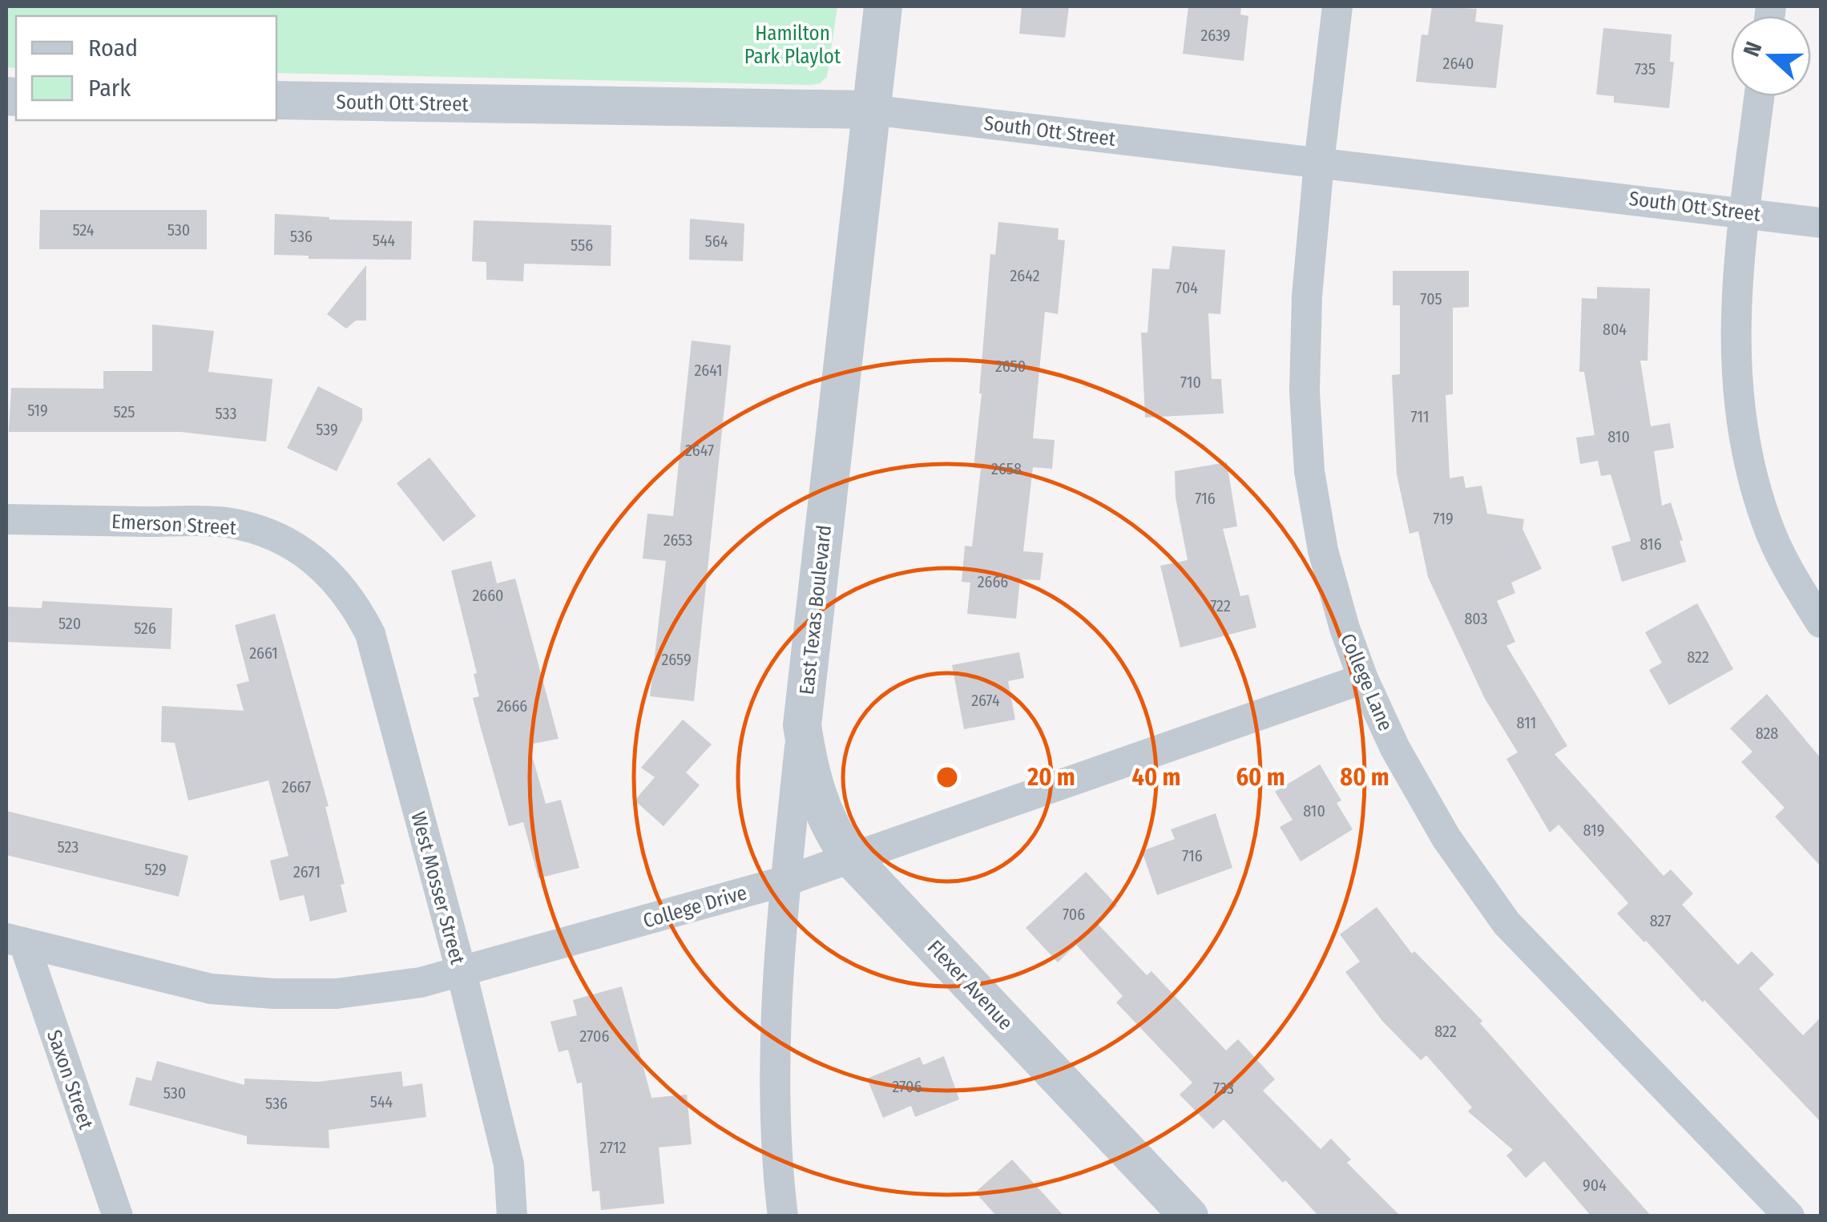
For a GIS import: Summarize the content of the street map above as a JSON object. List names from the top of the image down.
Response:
{
  "streets": {
    "street": [
      "South Ott Street",
      "Emerson Street",
      "East Texas Boulevard",
      "College Lane",
      "West Mosser Street",
      "College Drive",
      "Flexer Avenue",
      "Saxon Street"
    ]
  },
  "crossings": [
    ["South Ott Street", "East Texas Boulevard"],
    ["South Ott Street", "College Lane"],
    ["Emerson Street", "West Mosser Street"],
    ["East Texas Boulevard", "College Drive"],
    ["East Texas Boulevard", "Flexer Avenue"],
    ["College Lane", "College Drive"],
    ["West Mosser Street", "College Drive"],
    ["College Drive", "Flexer Avenue"],
    ["College Drive", "Saxon Street"]
  ],
  "parks": ["Hamilton Park Playlot"],
  "house_numbers": [
    "2639",
    "2640",
    "735",
    "524",
    "530",
    "536",
    "544",
    "564",
    "556",
    "2642",
    "704",
    "705",
    "804",
    "2650",
    "2641",
    "710",
    "519",
    "525",
    "533",
    "711",
    "539",
    "810",
    "2647",
    "2658",
    "716",
    "719",
    "2653",
    "816",
    "2666",
    "2660",
    "722",
    "803",
    "520",
    "526",
    "2661",
    "822",
    "2659",
    "2674",
    "2666",
    "811",
    "828",
    "2667",
    "810",
    "819",
    "523",
    "716",
    "529",
    "2671",
    "706",
    "827",
    "822",
    "2706",
    "2706",
    "733",
    "530",
    "544",
    "536",
    "2712",
    "904"
  ],
  "legend": ["Road", "Park"],
  "north": "left",
  "rings": [
    "20 m",
    "40 m",
    "60 m",
    "80 m"
  ]
}
